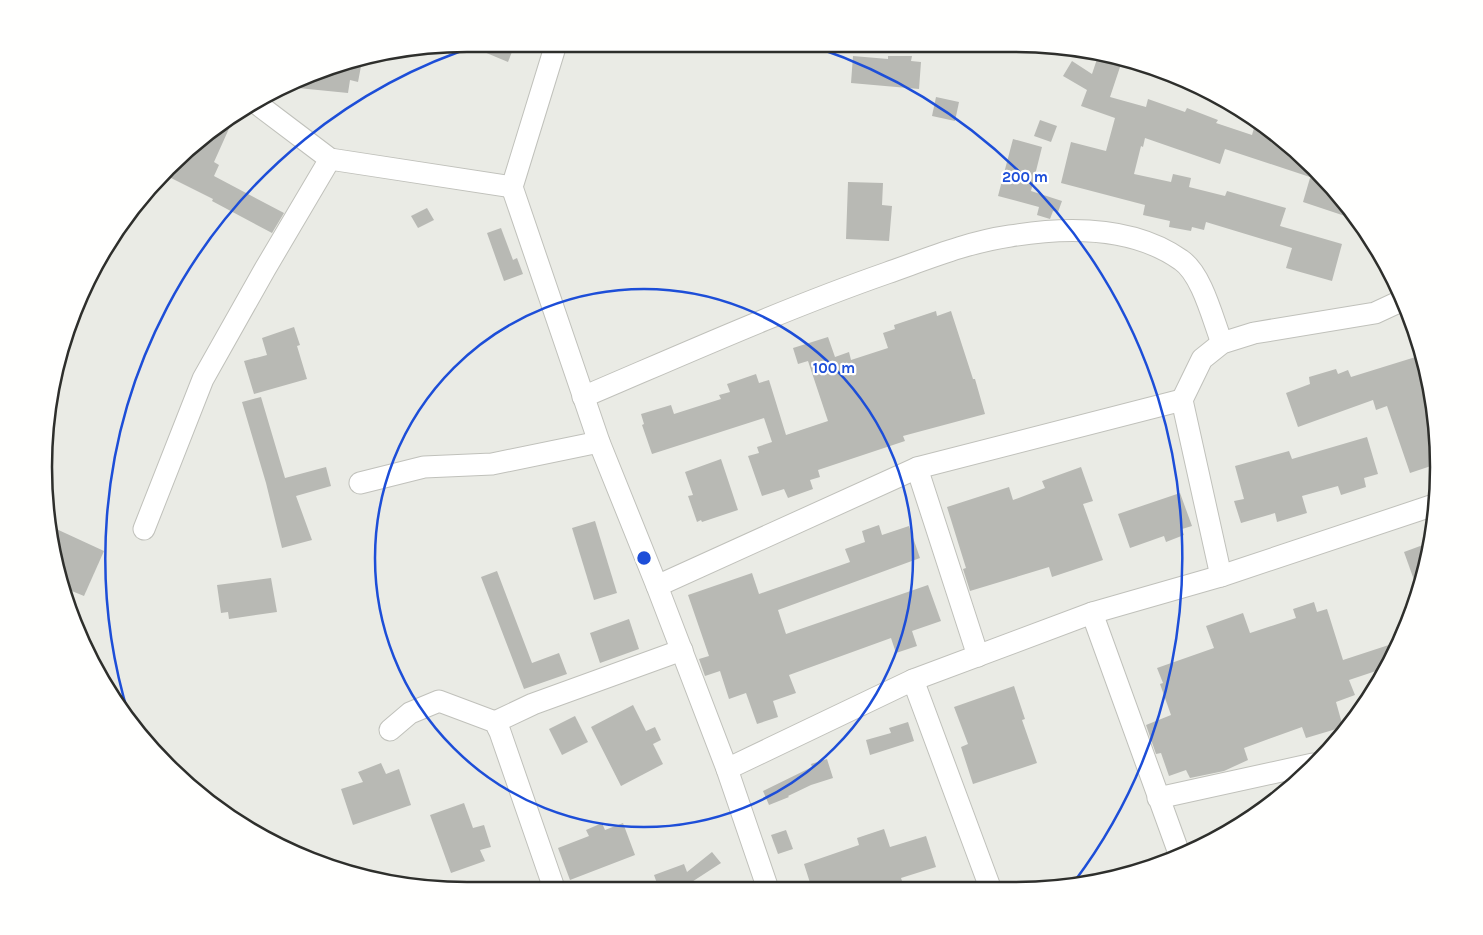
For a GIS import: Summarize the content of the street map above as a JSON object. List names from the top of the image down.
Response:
{
  "rings": ["200 m", "100 m"]
}
